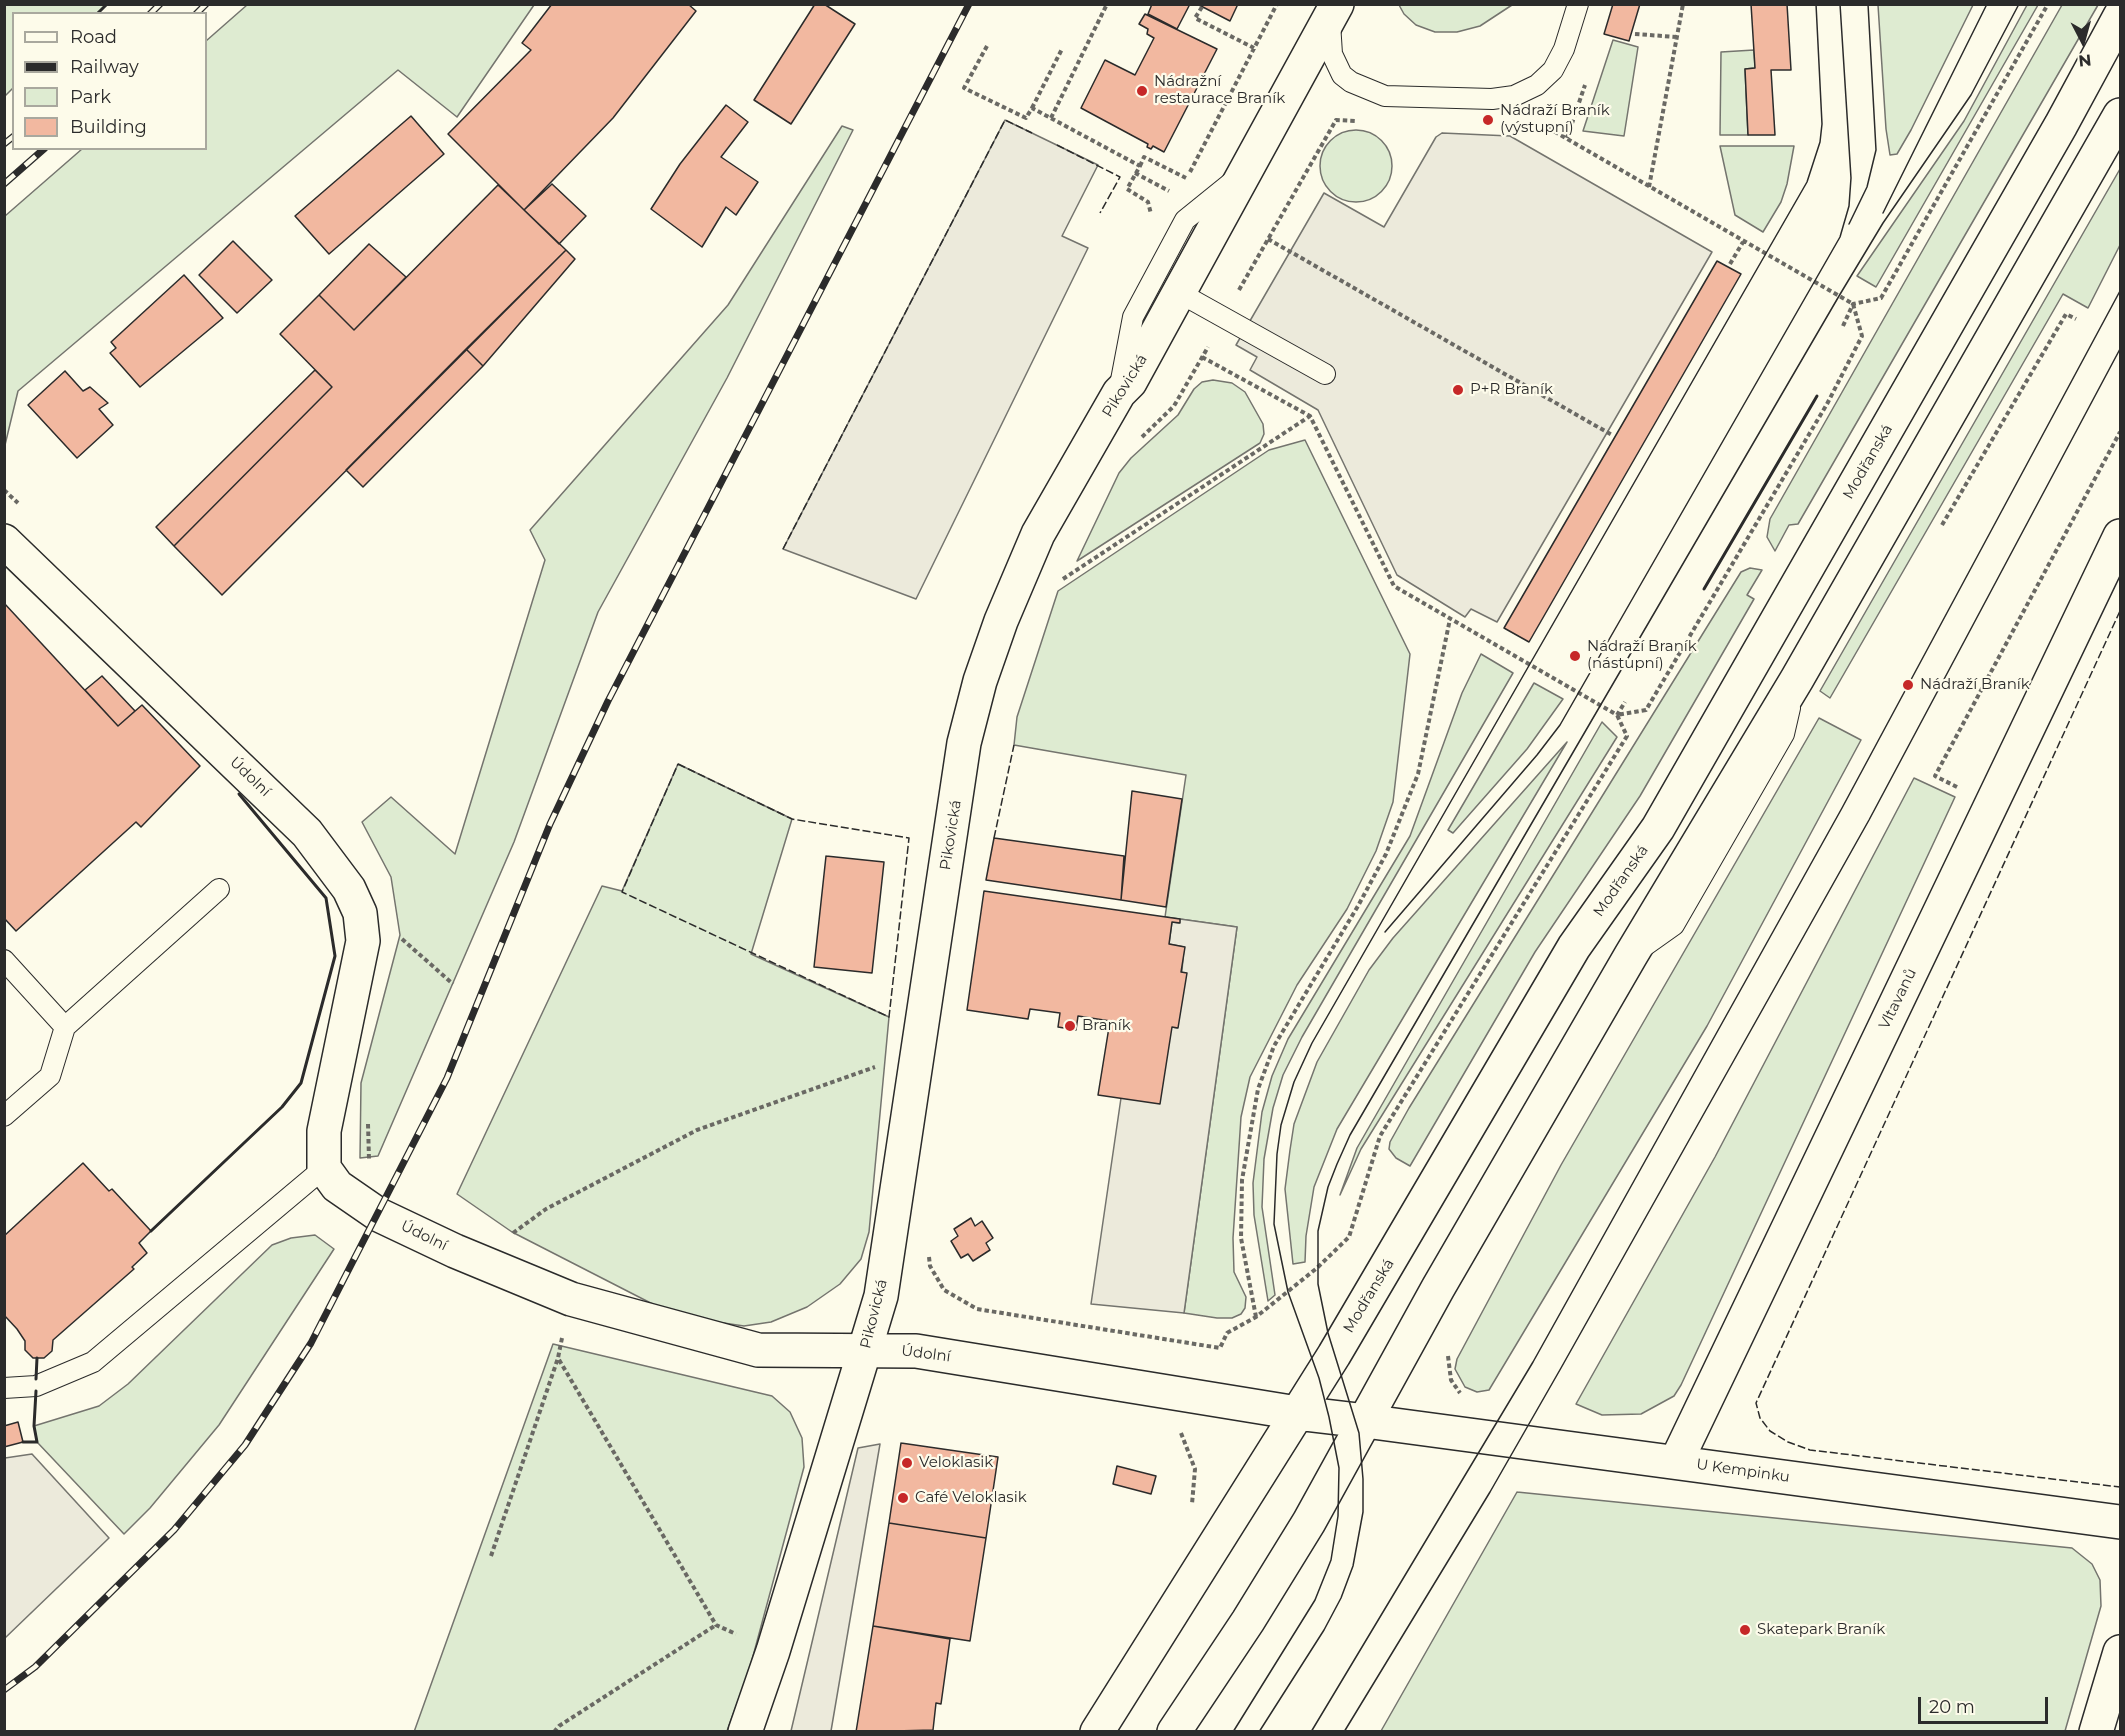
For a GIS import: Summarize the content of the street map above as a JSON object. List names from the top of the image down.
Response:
{
  "streets": {
    "street": [
      "Pikovická",
      "Modřanská",
      "Údolní",
      "Vltavanů",
      "U Kempinku"
    ]
  },
  "crossings": [
    ["Pikovická", "Údolní"],
    ["Modřanská", "Údolní"],
    ["Údolní", "U Kempinku"],
    ["Vltavanů", "U Kempinku"]
  ],
  "places": [
    "Nádražní restaurace Braník",
    "Nádraží Braník (výstupní)",
    "P+R Braník",
    "Nádraží Braník (nástupní)",
    "Nádraží Braník",
    "Braník",
    "Veloklasik",
    "Café Veloklasik",
    "Skatepark Braník"
  ],
  "legend": [
    "Road",
    "Railway",
    "Park",
    "Building"
  ],
  "scale_bar": "20 m",
  "north": "bottom"
}
